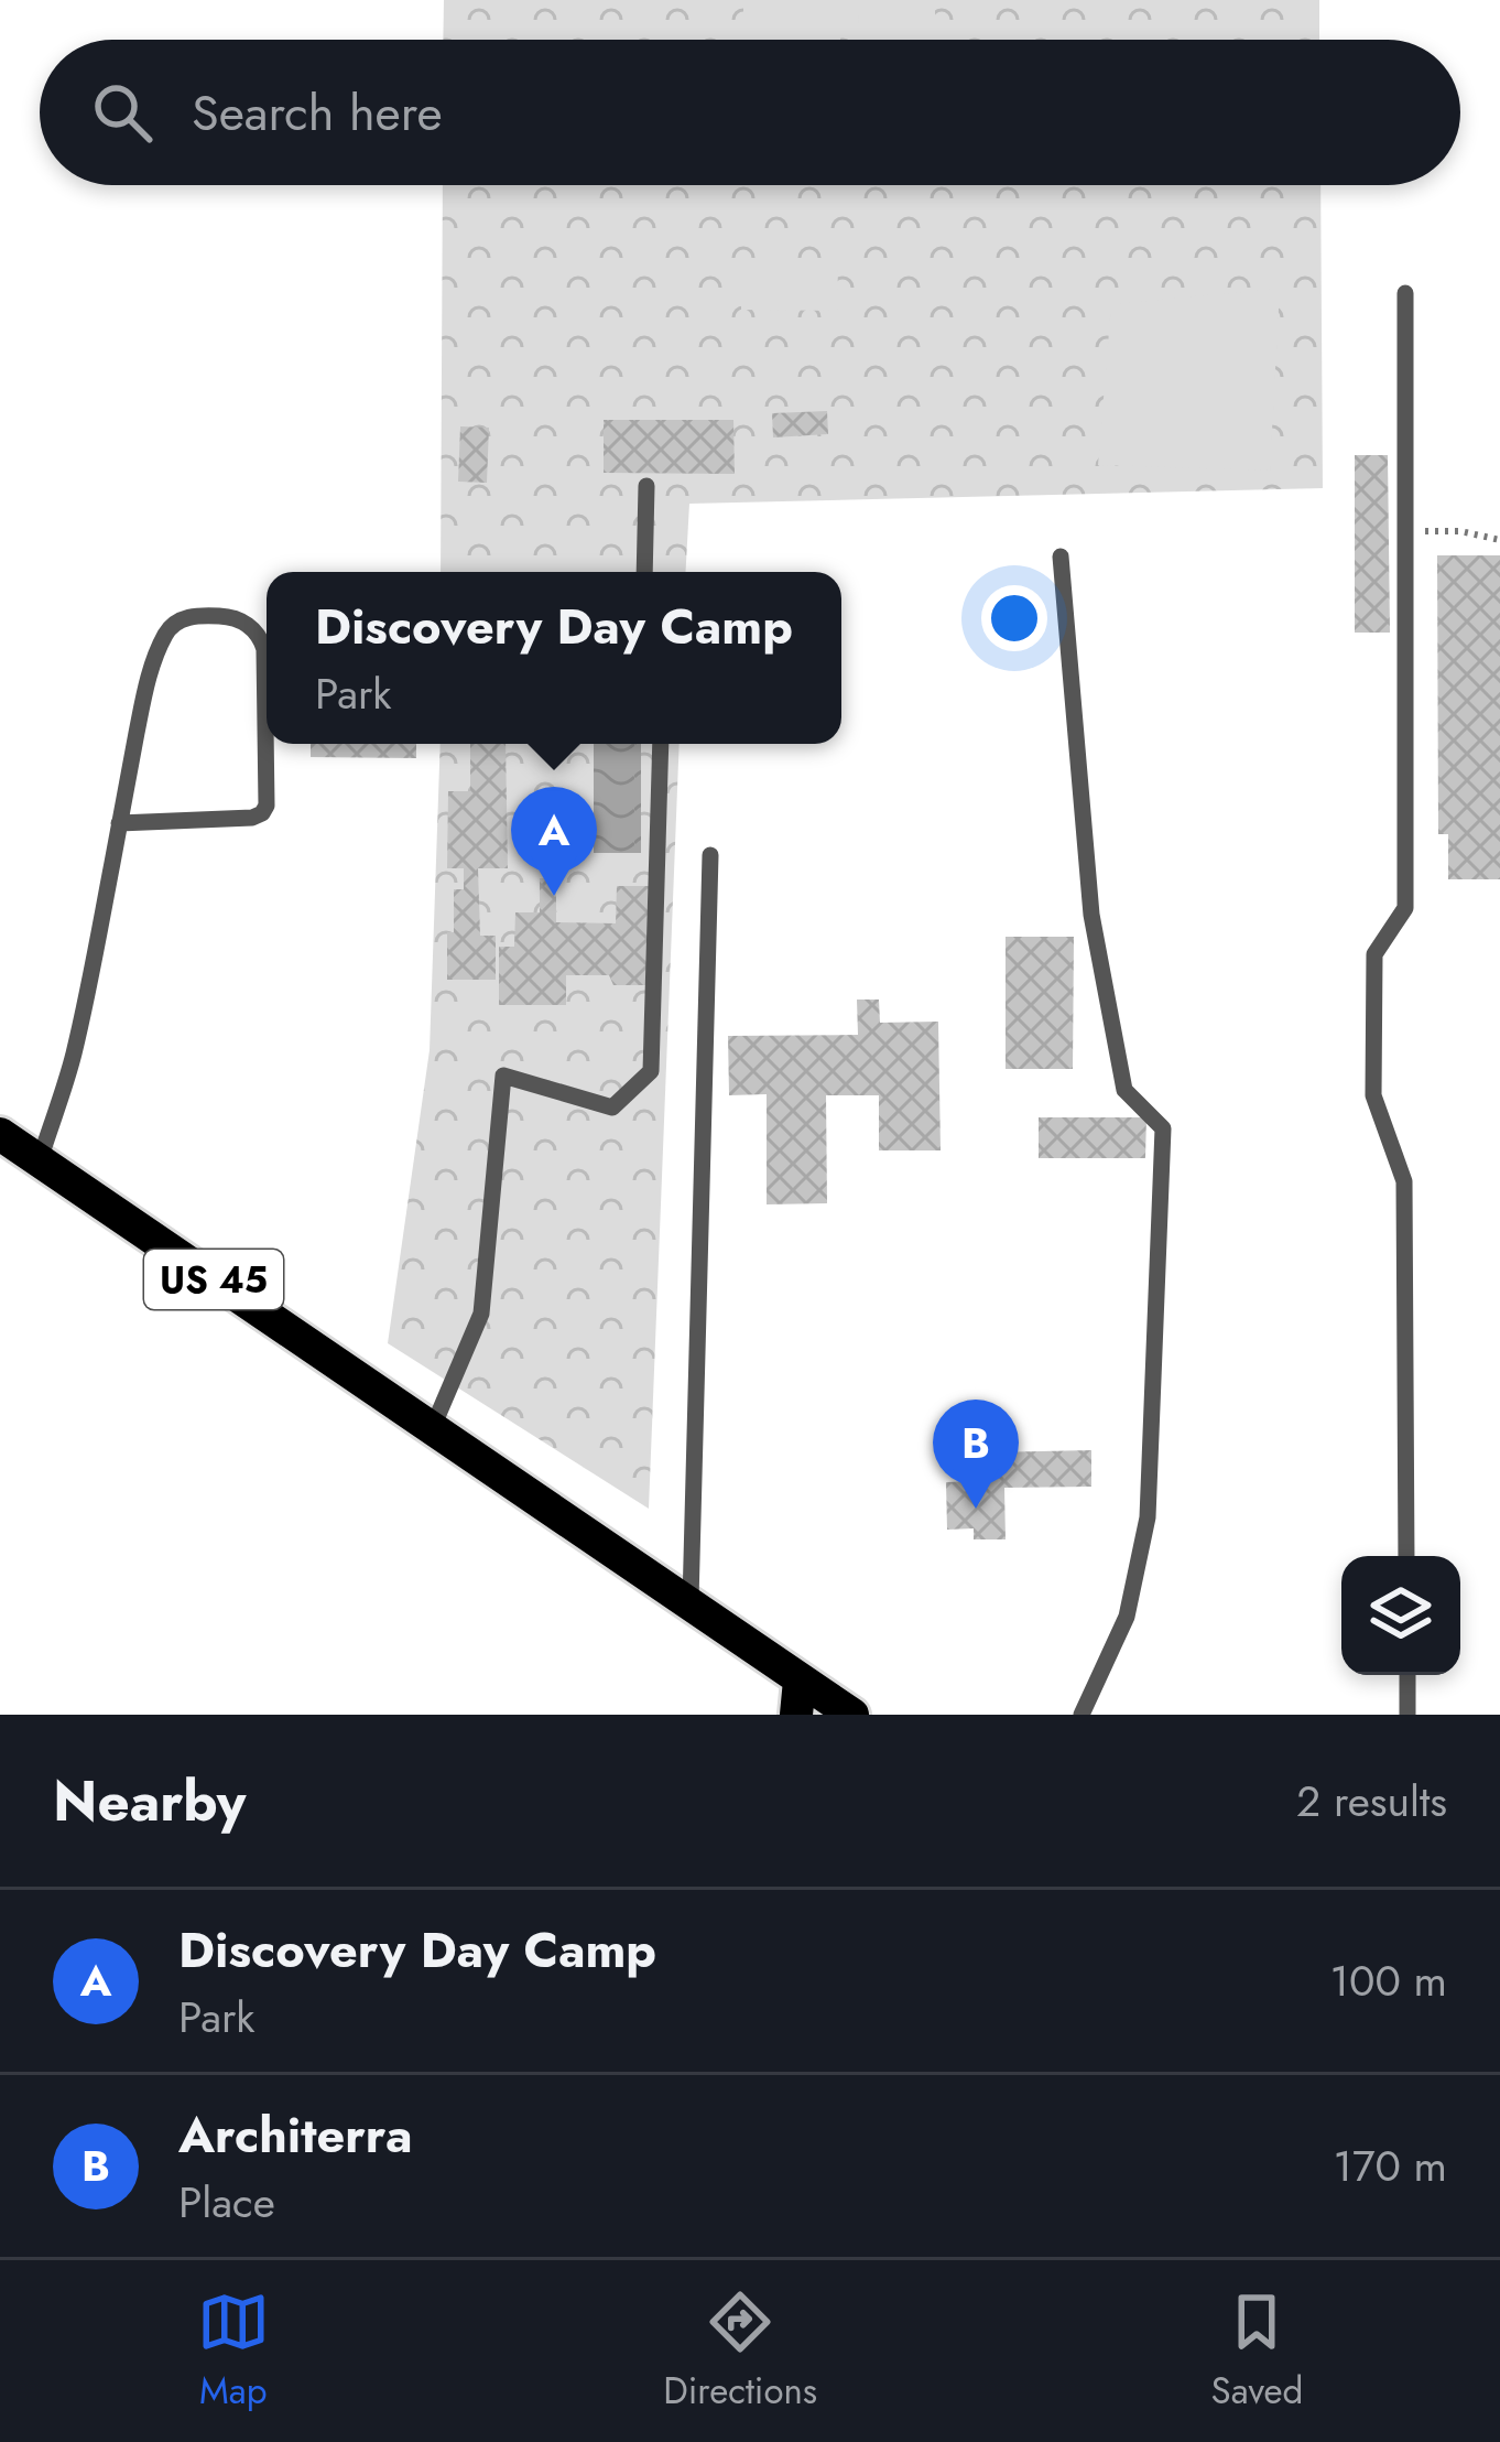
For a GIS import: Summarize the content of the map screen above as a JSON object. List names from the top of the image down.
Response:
{
  "streets": {
    "main road": ["US 45"]
  },
  "page": {
    "search": "Search here",
    "popup": ["Discovery Day Camp", "Park"],
    "pins": ["A", "B"],
    "heading": ["Nearby", "2 results"],
    "list": [
      {
        "mark": "A",
        "name": "Discovery Day Camp",
        "note": "Park",
        "value": "100 m"
      },
      {
        "mark": "B",
        "name": "Architerra",
        "note": "Place",
        "value": "170 m"
      }
    ],
    "nav": ["Map", "Directions", "Saved"]
  }
}
